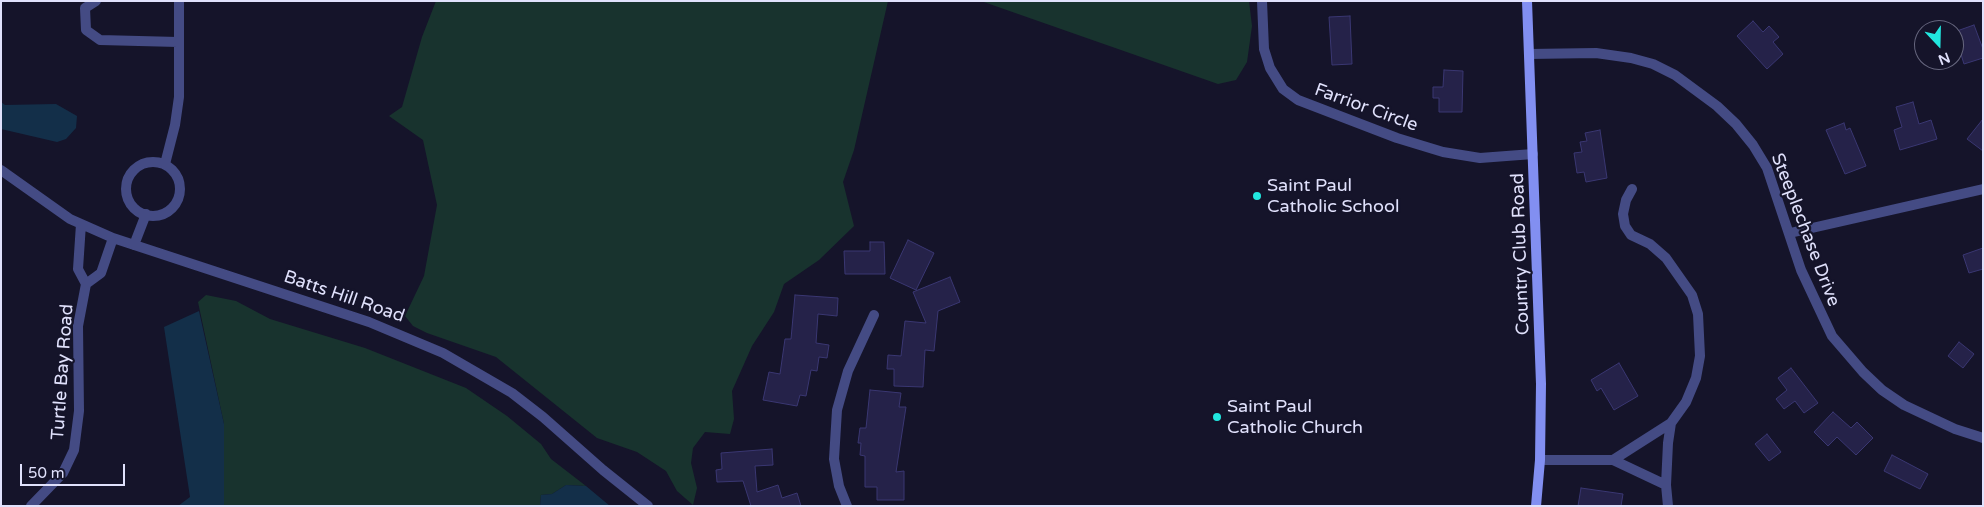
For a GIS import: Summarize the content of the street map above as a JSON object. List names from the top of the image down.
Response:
{
  "streets": {
    "street": [
      "Farrior Circle",
      "Steeplechase Drive",
      "Country Club Road",
      "Batts Hill Road",
      "Turtle Bay Road"
    ]
  },
  "crossings": [
    ["Farrior Circle", "Country Club Road"],
    ["Steeplechase Drive", "Country Club Road"],
    ["Batts Hill Road", "Turtle Bay Road"]
  ],
  "places": ["Saint Paul Catholic School", "Saint Paul Catholic Church"],
  "scale_bar": "50 m",
  "north": "bottom"
}
